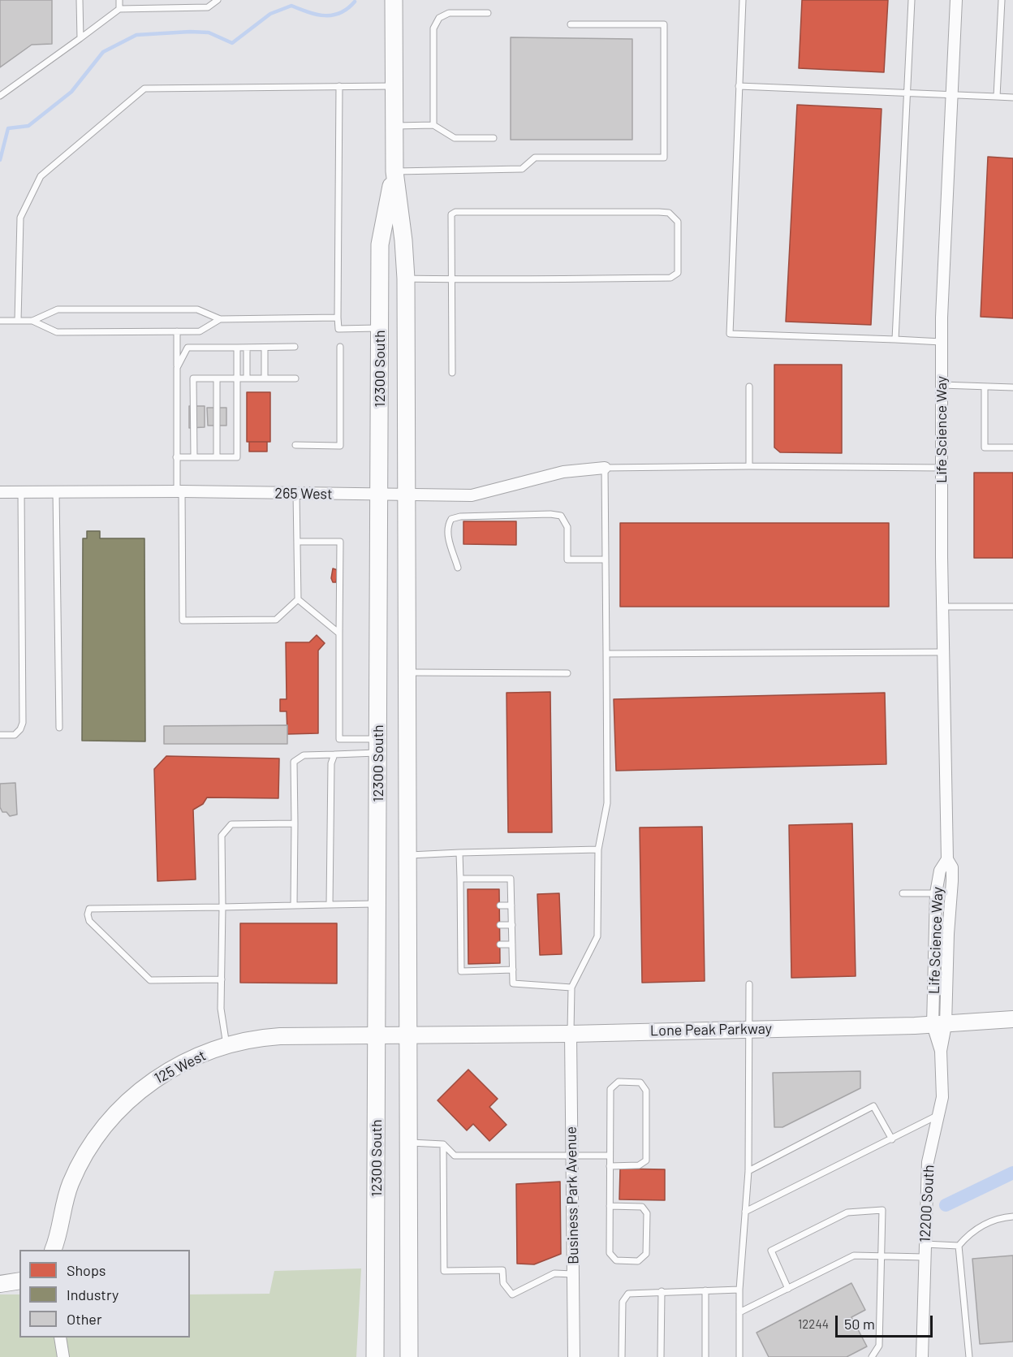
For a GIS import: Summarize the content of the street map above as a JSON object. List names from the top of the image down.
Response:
{
  "streets": {
    "main road": ["12300 South", "Lone Peak Parkway", "125 West"],
    "street": [
      "Life Science Way",
      "265 West",
      "Business Park Avenue",
      "12200 South"
    ]
  },
  "crossings": [
    ["12300 South", "265 West"],
    ["12300 South", "Lone Peak Parkway"],
    ["12300 South", "125 West"],
    ["Life Science Way", "Lone Peak Parkway"],
    ["Life Science Way", "12200 South"],
    ["Lone Peak Parkway", "125 West"],
    ["Lone Peak Parkway", "Business Park Avenue"],
    ["Lone Peak Parkway", "12200 South"]
  ],
  "house_numbers": ["12244"],
  "legend": ["Shops", "Industry", "Other"],
  "scale_bar": "50 m"
}
